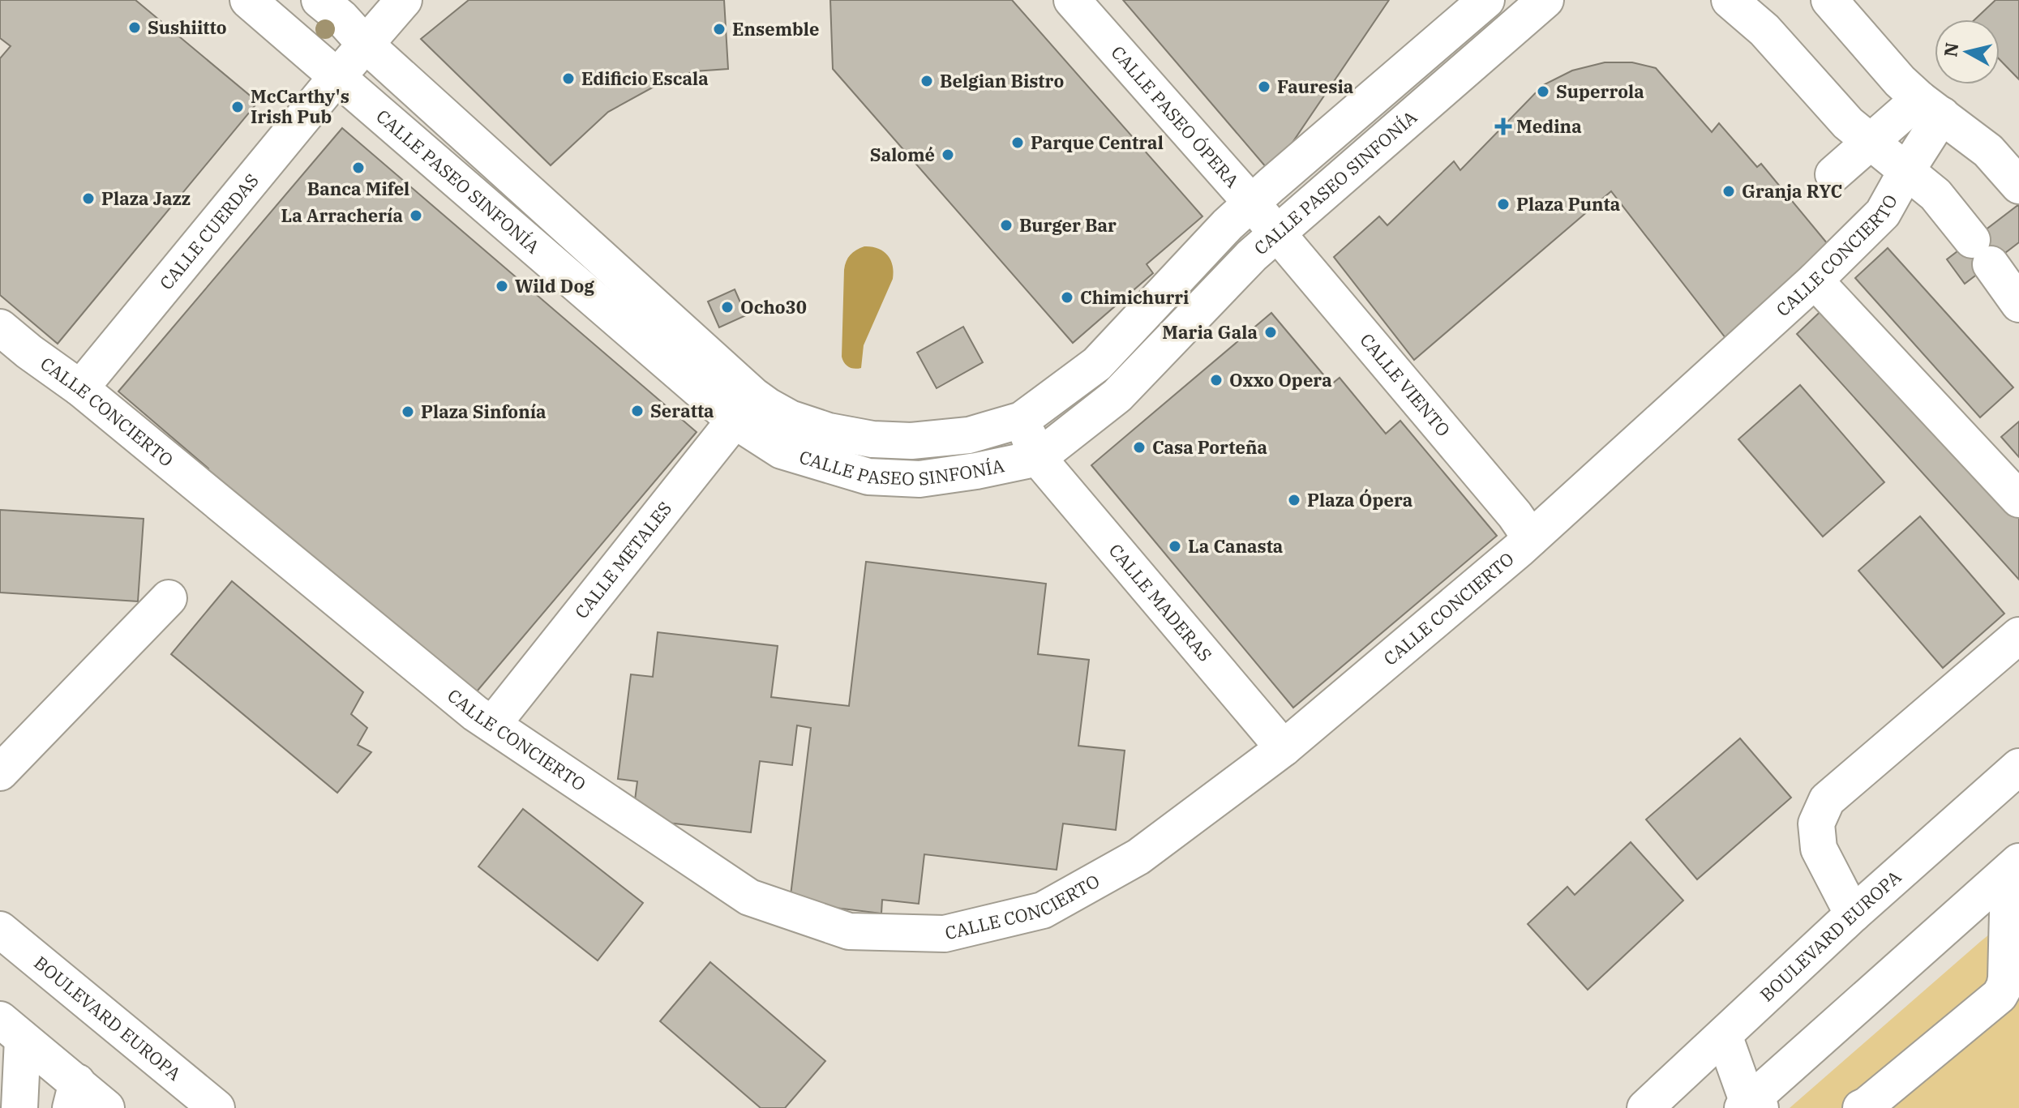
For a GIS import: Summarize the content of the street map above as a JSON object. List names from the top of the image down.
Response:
{
  "streets": {
    "street": [
      "CALLE PASEO ÓPERA",
      "CALLE PASEO SINFONÍA",
      "CALLE CUERDAS",
      "CALLE CONCIERTO",
      "CALLE VIENTO",
      "CALLE METALES",
      "CALLE MADERAS",
      "BOULEVARD EUROPA"
    ]
  },
  "crossings": [
    ["CALLE PASEO ÓPERA", "CALLE PASEO SINFONÍA"],
    ["CALLE PASEO ÓPERA", "CALLE VIENTO"],
    ["CALLE PASEO SINFONÍA", "CALLE CUERDAS"],
    ["CALLE PASEO SINFONÍA", "CALLE VIENTO"],
    ["CALLE PASEO SINFONÍA", "CALLE METALES"],
    ["CALLE PASEO SINFONÍA", "CALLE MADERAS"],
    ["CALLE CUERDAS", "CALLE CONCIERTO"],
    ["CALLE CONCIERTO", "CALLE VIENTO"],
    ["CALLE CONCIERTO", "CALLE METALES"],
    ["CALLE CONCIERTO", "CALLE MADERAS"]
  ],
  "places": {
    "other": [
      "Sushiitto",
      "Ensemble",
      "Edificio Escala",
      "Belgian Bistro",
      "Fauresia",
      "Superrola",
      "McCarthy's Irish Pub",
      "Parque Central",
      "Salomé",
      "Banca Mifel",
      "Granja RYC",
      "Plaza Jazz",
      "Plaza Punta",
      "La Arrachería",
      "Burger Bar",
      "Wild Dog",
      "Chimichurri",
      "Ocho30",
      "Maria Gala",
      "Oxxo Opera",
      "Seratta",
      "Plaza Sinfonía",
      "Casa Porteña",
      "Plaza Ópera",
      "La Canasta"
    ],
    "health": ["Medina"]
  },
  "north": "left"
}
